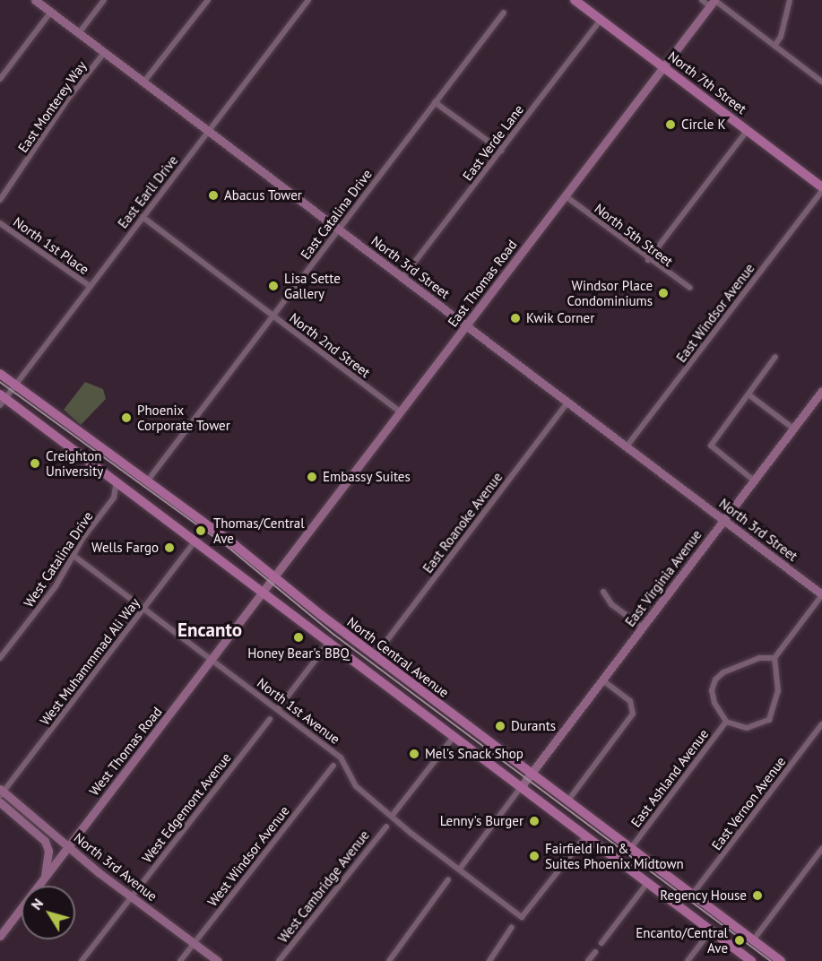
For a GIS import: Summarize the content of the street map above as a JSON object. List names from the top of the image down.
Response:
{
  "streets": {
    "main road": ["North 7th Street", "North Central Avenue"],
    "street": [
      "East Monterey Way",
      "East Verde Lane",
      "East Earll Drive",
      "East Catalina Drive",
      "North 5th Street",
      "North 1st Place",
      "North 3rd Street",
      "East Thomas Road",
      "East Windsor Avenue",
      "North 2nd Street",
      "East Roanoke Avenue",
      "West Catalina Drive",
      "East Virginia Avenue",
      "West Muhammmad Ali Way",
      "North 1st Avenue",
      "West Thomas Road",
      "East Ashland Avenue",
      "East Vernon Avenue",
      "West Edgemont Avenue",
      "West Windsor Avenue",
      "North 3rd Avenue",
      "West Cambridge Avenue"
    ]
  },
  "crossings": [
    ["North 7th Street", "East Verde Lane"],
    ["North 7th Street", "East Thomas Road"],
    ["East Monterey Way", "North 3rd Street"],
    ["East Verde Lane", "North 3rd Street"],
    ["East Earll Drive", "North 1st Place"],
    ["East Earll Drive", "North 3rd Street"],
    ["East Earll Drive", "North 2nd Street"],
    ["East Earll Drive", "North Central Avenue"],
    ["East Catalina Drive", "North 3rd Street"],
    ["East Catalina Drive", "North 2nd Street"],
    ["East Catalina Drive", "North Central Avenue"],
    ["North 5th Street", "East Thomas Road"],
    ["North 3rd Street", "East Thomas Road"],
    ["North 3rd Street", "East Windsor Avenue"],
    ["North 3rd Street", "East Roanoke Avenue"],
    ["North 3rd Street", "East Virginia Avenue"],
    ["East Thomas Road", "North 2nd Street"],
    ["East Thomas Road", "North Central Avenue"],
    ["East Thomas Road", "West Thomas Road"],
    ["East Roanoke Avenue", "North Central Avenue"],
    ["West Catalina Drive", "North 1st Avenue"],
    ["East Virginia Avenue", "North Central Avenue"],
    ["North Central Avenue", "West Muhammmad Ali Way"],
    ["North Central Avenue", "North 1st Avenue"],
    ["North Central Avenue", "West Thomas Road"],
    ["North Central Avenue", "East Ashland Avenue"],
    ["North Central Avenue", "East Vernon Avenue"],
    ["West Muhammmad Ali Way", "North 1st Avenue"],
    ["West Muhammmad Ali Way", "North 3rd Avenue"],
    ["North 1st Avenue", "West Thomas Road"],
    ["West Thomas Road", "North 3rd Avenue"],
    ["West Edgemont Avenue", "North 3rd Avenue"],
    ["West Windsor Avenue", "North 3rd Avenue"]
  ],
  "districts": ["Encanto"],
  "places": [
    "Circle K",
    "Abacus Tower",
    "Lisa Sette Gallery",
    "Windsor Place Condominiums",
    "Kwik Corner",
    "Phoenix Corporate Tower",
    "Creighton University",
    "Embassy Suites",
    "Thomas/Central Ave",
    "Wells Fargo",
    "Honey Bear's BBQ",
    "Durants",
    "Mel's Snack Shop",
    "Lenny's Burger",
    "Fairfield Inn & Suites Phoenix Midtown",
    "Regency House",
    "Encanto/Central Ave"
  ],
  "north": "top left"
}
